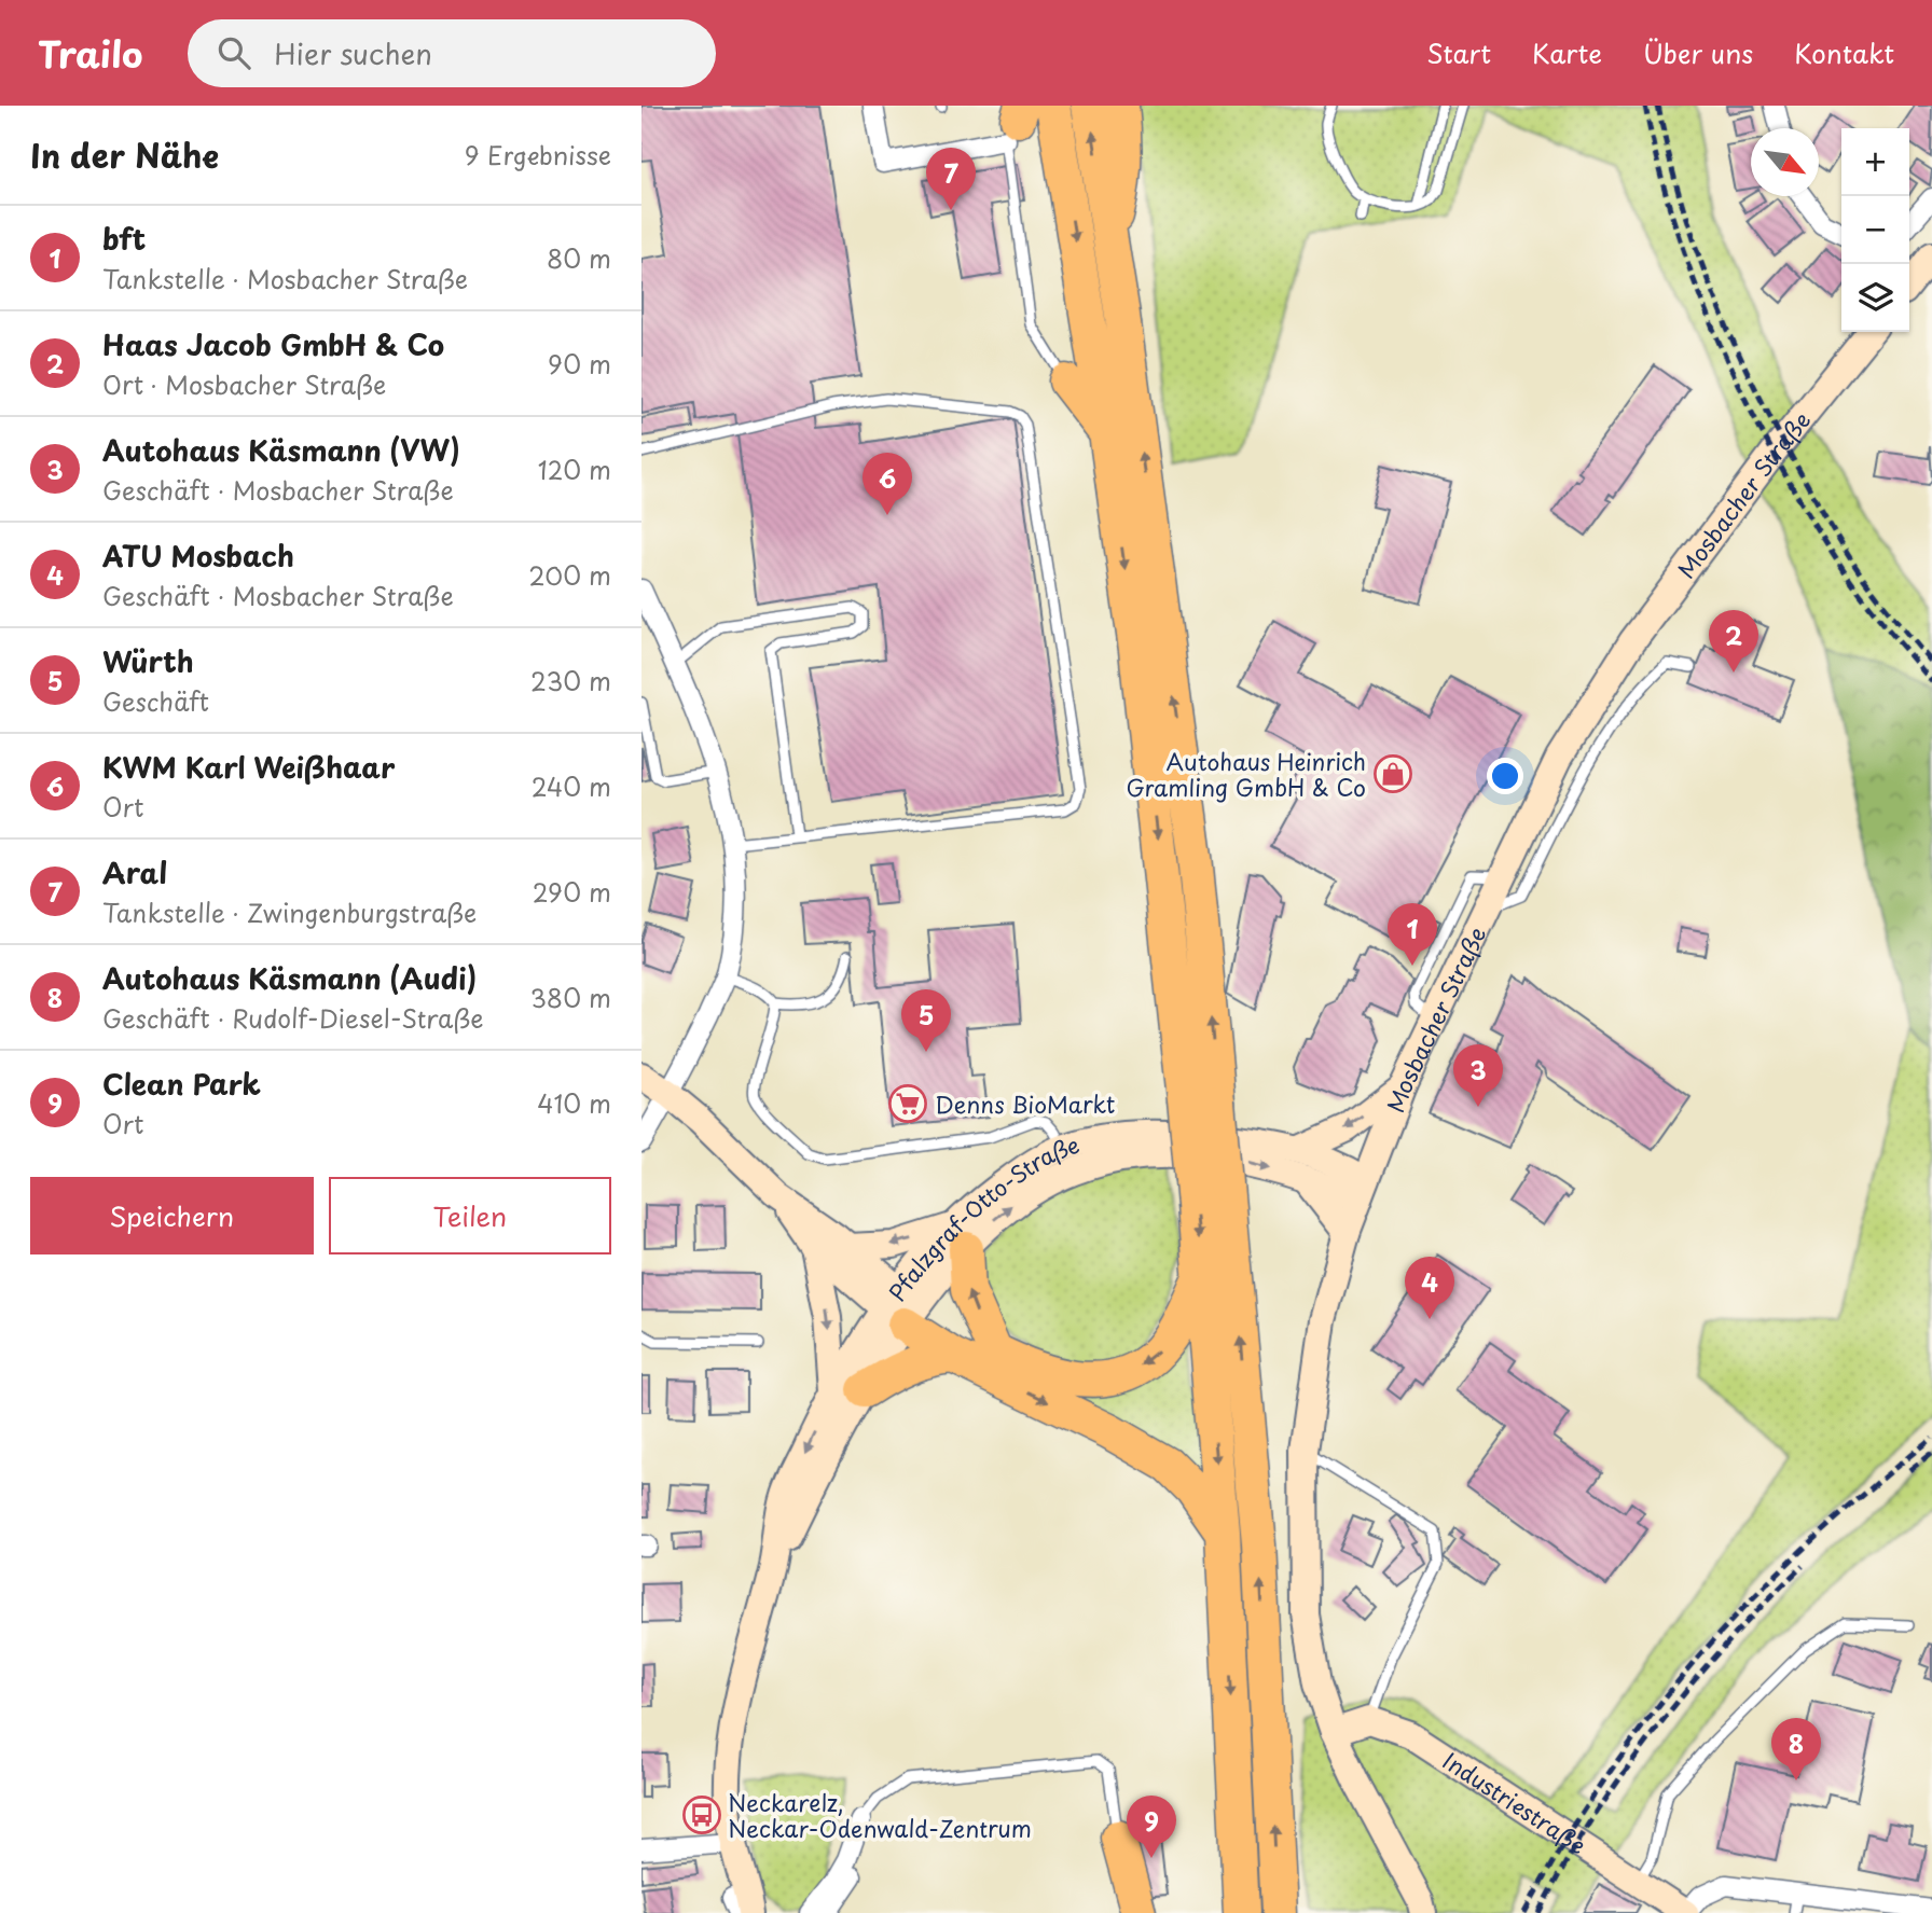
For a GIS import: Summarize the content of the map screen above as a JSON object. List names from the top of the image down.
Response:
{
  "streets": {
    "street": ["Mosbacher Straße", "Pfalzgraf-Otto-Straße", "Industriestraße"]
  },
  "crossings": [
    ["Mosbacher Straße", "Pfalzgraf-Otto-Straße"]
  ],
  "places": {
    "shop": ["Autohaus Heinrich Gramling GmbH & Co"],
    "supermarket": ["Denns BioMarkt"],
    "bus stop": ["Neckarelz, Neckar-Odenwald-Zentrum"]
  },
  "north": "bottom right",
  "page": {
    "header": "Trailo",
    "search": "Hier suchen",
    "nav": [
      "Start",
      "Karte",
      "Über uns",
      "Kontakt"
    ],
    "heading": ["In der Nähe", "9 Ergebnisse"],
    "map_buttons": ["+", "−"],
    "pins": [
      "7",
      "6",
      "2",
      "1",
      "5",
      "3",
      "4",
      "8",
      "9"
    ],
    "list": [
      {
        "mark": "1",
        "name": "bft",
        "note": "Tankstelle · Mosbacher Straße",
        "value": "80 m"
      },
      {
        "mark": "2",
        "name": "Haas Jacob GmbH & Co",
        "note": "Ort · Mosbacher Straße",
        "value": "90 m"
      },
      {
        "mark": "3",
        "name": "Autohaus Käsmann (VW)",
        "note": "Geschäft · Mosbacher Straße",
        "value": "120 m"
      },
      {
        "mark": "4",
        "name": "ATU Mosbach",
        "note": "Geschäft · Mosbacher Straße",
        "value": "200 m"
      },
      {
        "mark": "5",
        "name": "Würth",
        "note": "Geschäft",
        "value": "230 m"
      },
      {
        "mark": "6",
        "name": "KWM Karl Weißhaar",
        "note": "Ort",
        "value": "240 m"
      },
      {
        "mark": "7",
        "name": "Aral",
        "note": "Tankstelle · Zwingenburgstraße",
        "value": "290 m"
      },
      {
        "mark": "8",
        "name": "Autohaus Käsmann (Audi)",
        "note": "Geschäft · Rudolf-Diesel-Straße",
        "value": "380 m"
      },
      {
        "mark": "9",
        "name": "Clean Park",
        "note": "Ort",
        "value": "410 m"
      }
    ],
    "buttons": ["Speichern", "Teilen"]
  }
}
